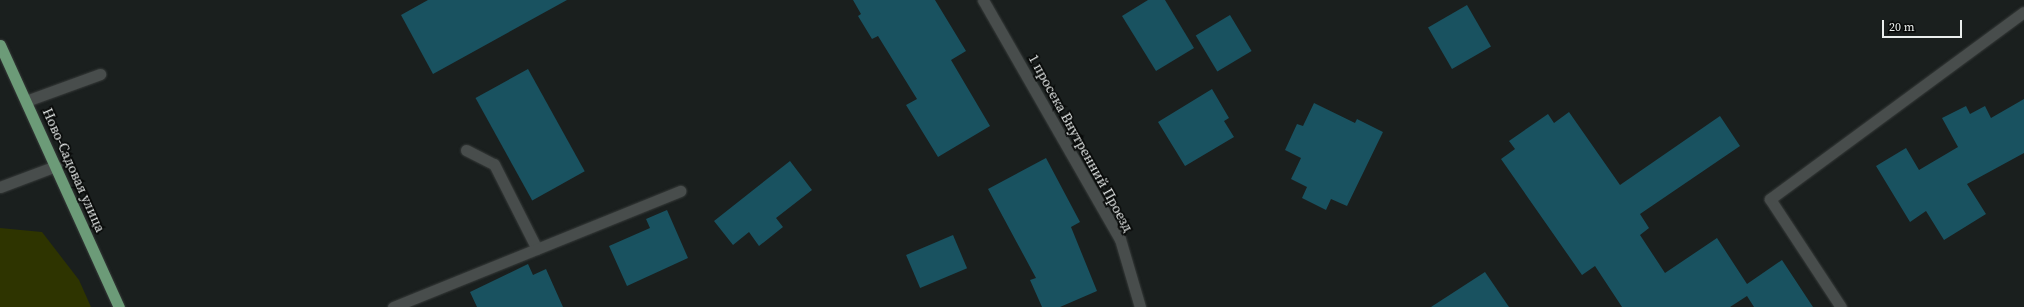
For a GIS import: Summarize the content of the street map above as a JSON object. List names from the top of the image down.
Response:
{
  "streets": {
    "main road": ["Ново-Садовая улица"],
    "street": ["1 просека Внутренний Проезд"]
  },
  "scale_bar": "20 m"
}
